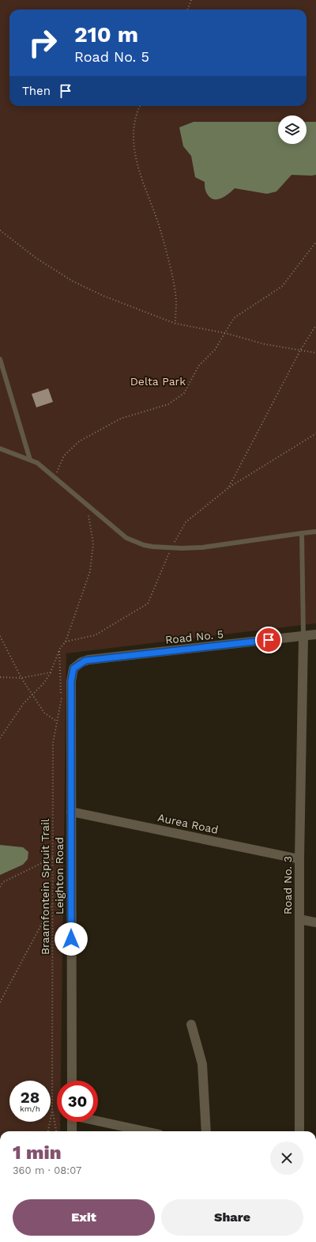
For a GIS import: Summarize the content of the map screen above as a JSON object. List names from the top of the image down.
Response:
{
  "streets": {
    "street": [
      "Road No. 5",
      "Aurea Road",
      "Leighton Road",
      "Road No. 3"
    ],
    "path": ["Braamfontein Spruit Trail"]
  },
  "crossings": [
    ["Road No. 5", "Leighton Road"],
    ["Road No. 5", "Road No. 3"],
    ["Aurea Road", "Leighton Road"],
    ["Aurea Road", "Road No. 3"]
  ],
  "parks": ["Delta Park"],
  "page": {
    "turn": ["210 m", "Road No. 5"],
    "then": "Then",
    "speed": "28 km/h",
    "limit": "30",
    "heading": ["1 min", "360 m · 08:07"],
    "buttons": ["Exit", "Share"]
  }
}
